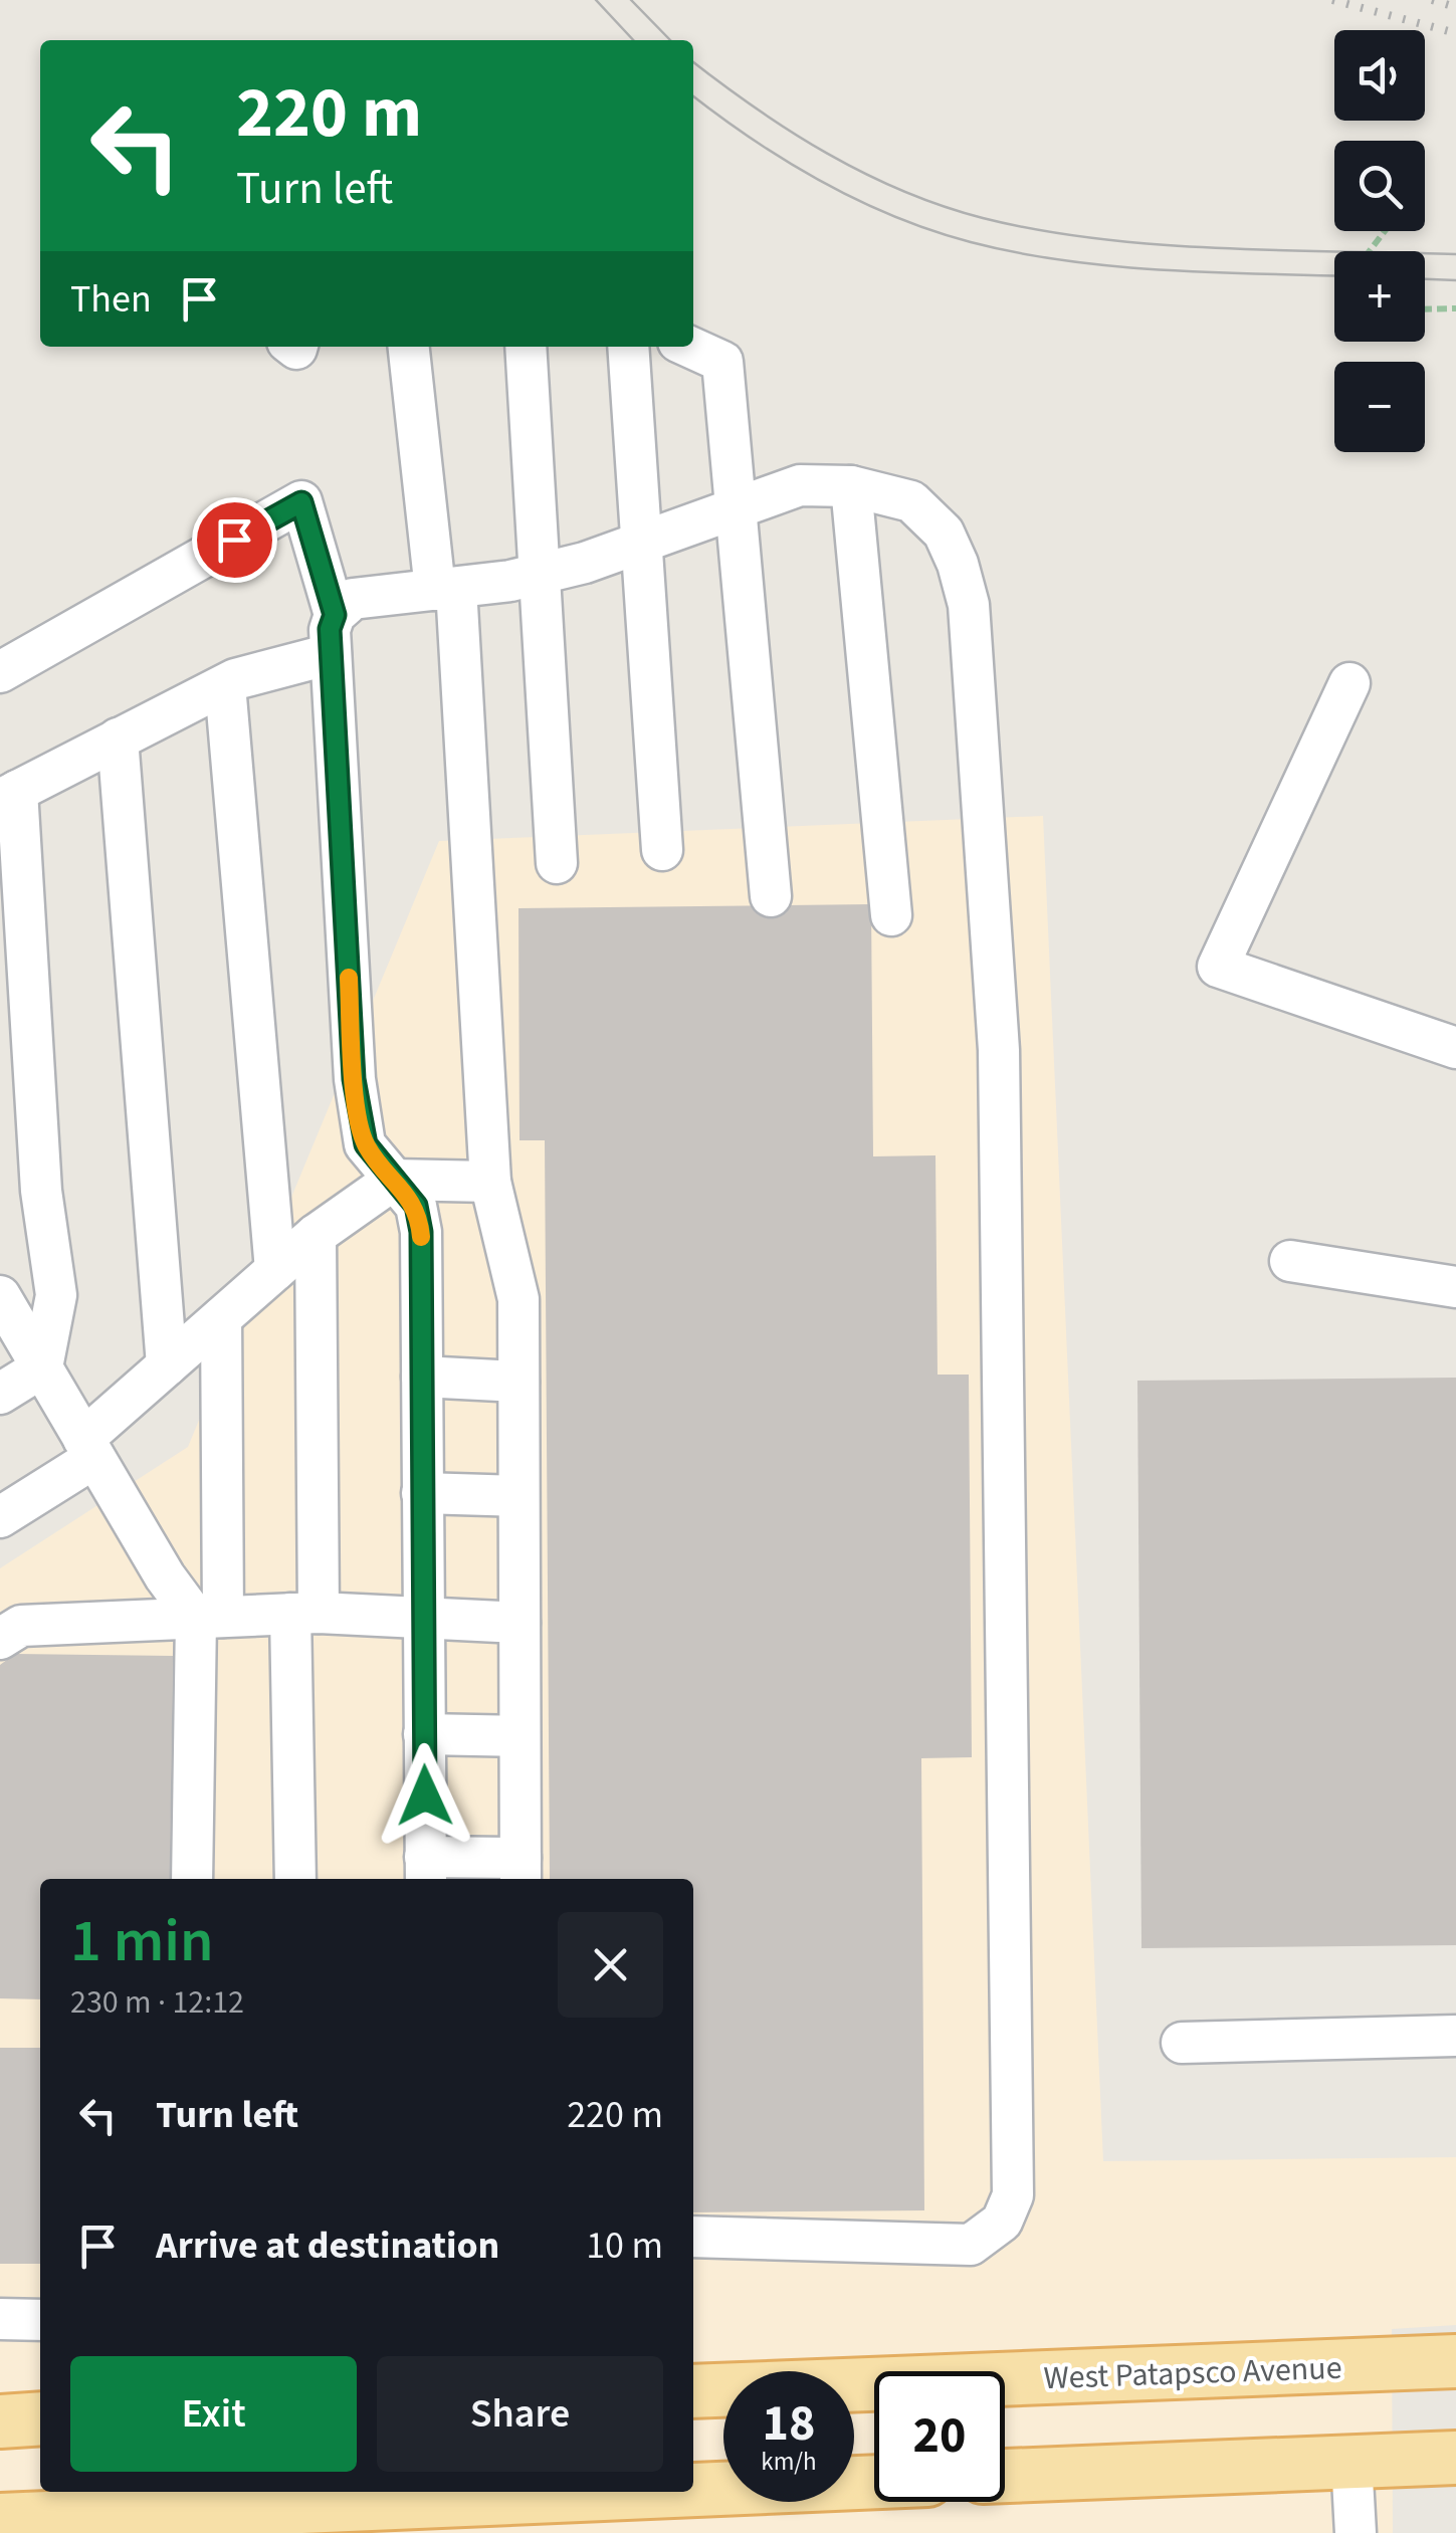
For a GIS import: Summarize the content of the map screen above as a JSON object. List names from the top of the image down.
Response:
{
  "streets": {
    "main road": ["West Patapsco Avenue"]
  },
  "page": {
    "map_buttons": ["+", "−"],
    "turn": ["220 m", "Turn left"],
    "then": "Then",
    "heading": ["1 min", "230 m · 12:12"],
    "list": [
      {
        "name": "Turn left",
        "value": "220 m"
      },
      {
        "name": "Arrive at destination",
        "value": "10 m"
      }
    ],
    "buttons": ["Exit", "Share"],
    "speed": "18 km/h",
    "limit": "20"
  }
}
